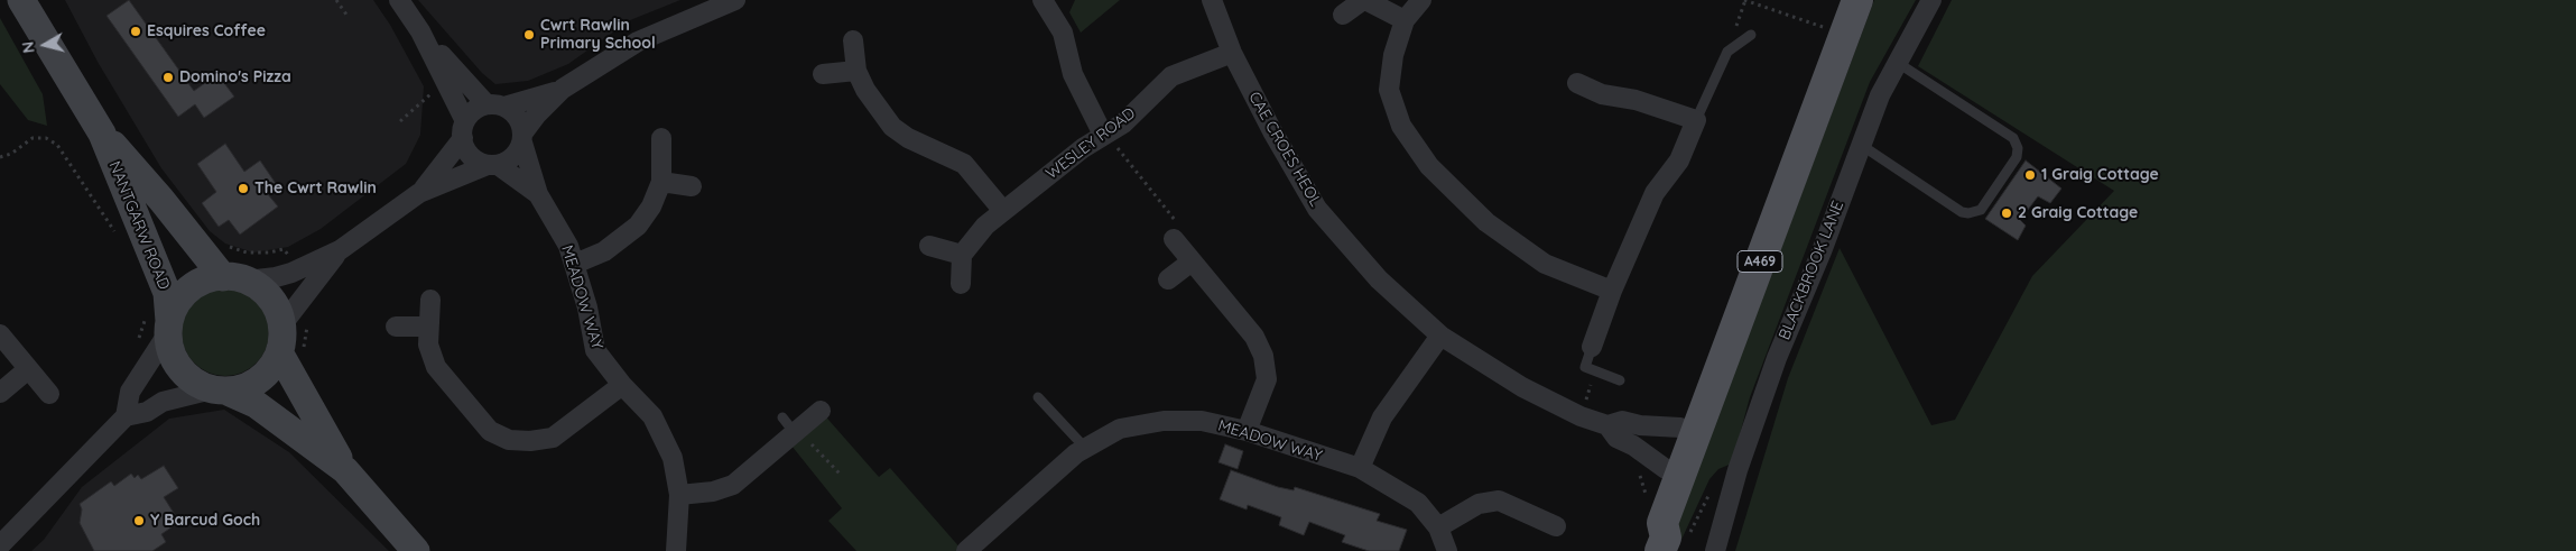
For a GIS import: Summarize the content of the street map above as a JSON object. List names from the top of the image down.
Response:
{
  "streets": {
    "main road": ["NANTGARW ROAD", "A469"],
    "street": [
      "WESLEY ROAD",
      "CAE CROES HEOL",
      "BLACKBROOK LANE",
      "MEADOW WAY"
    ]
  },
  "crossings": [
    ["WESLEY ROAD", "CAE CROES HEOL"],
    ["CAE CROES HEOL", "A469"]
  ],
  "places": [
    "Esquires Coffee",
    "Cwrt Rawlin Primary School",
    "Domino's Pizza",
    "1 Graig Cottage",
    "The Cwrt Rawlin",
    "2 Graig Cottage",
    "Y Barcud Goch"
  ],
  "north": "left"
}
